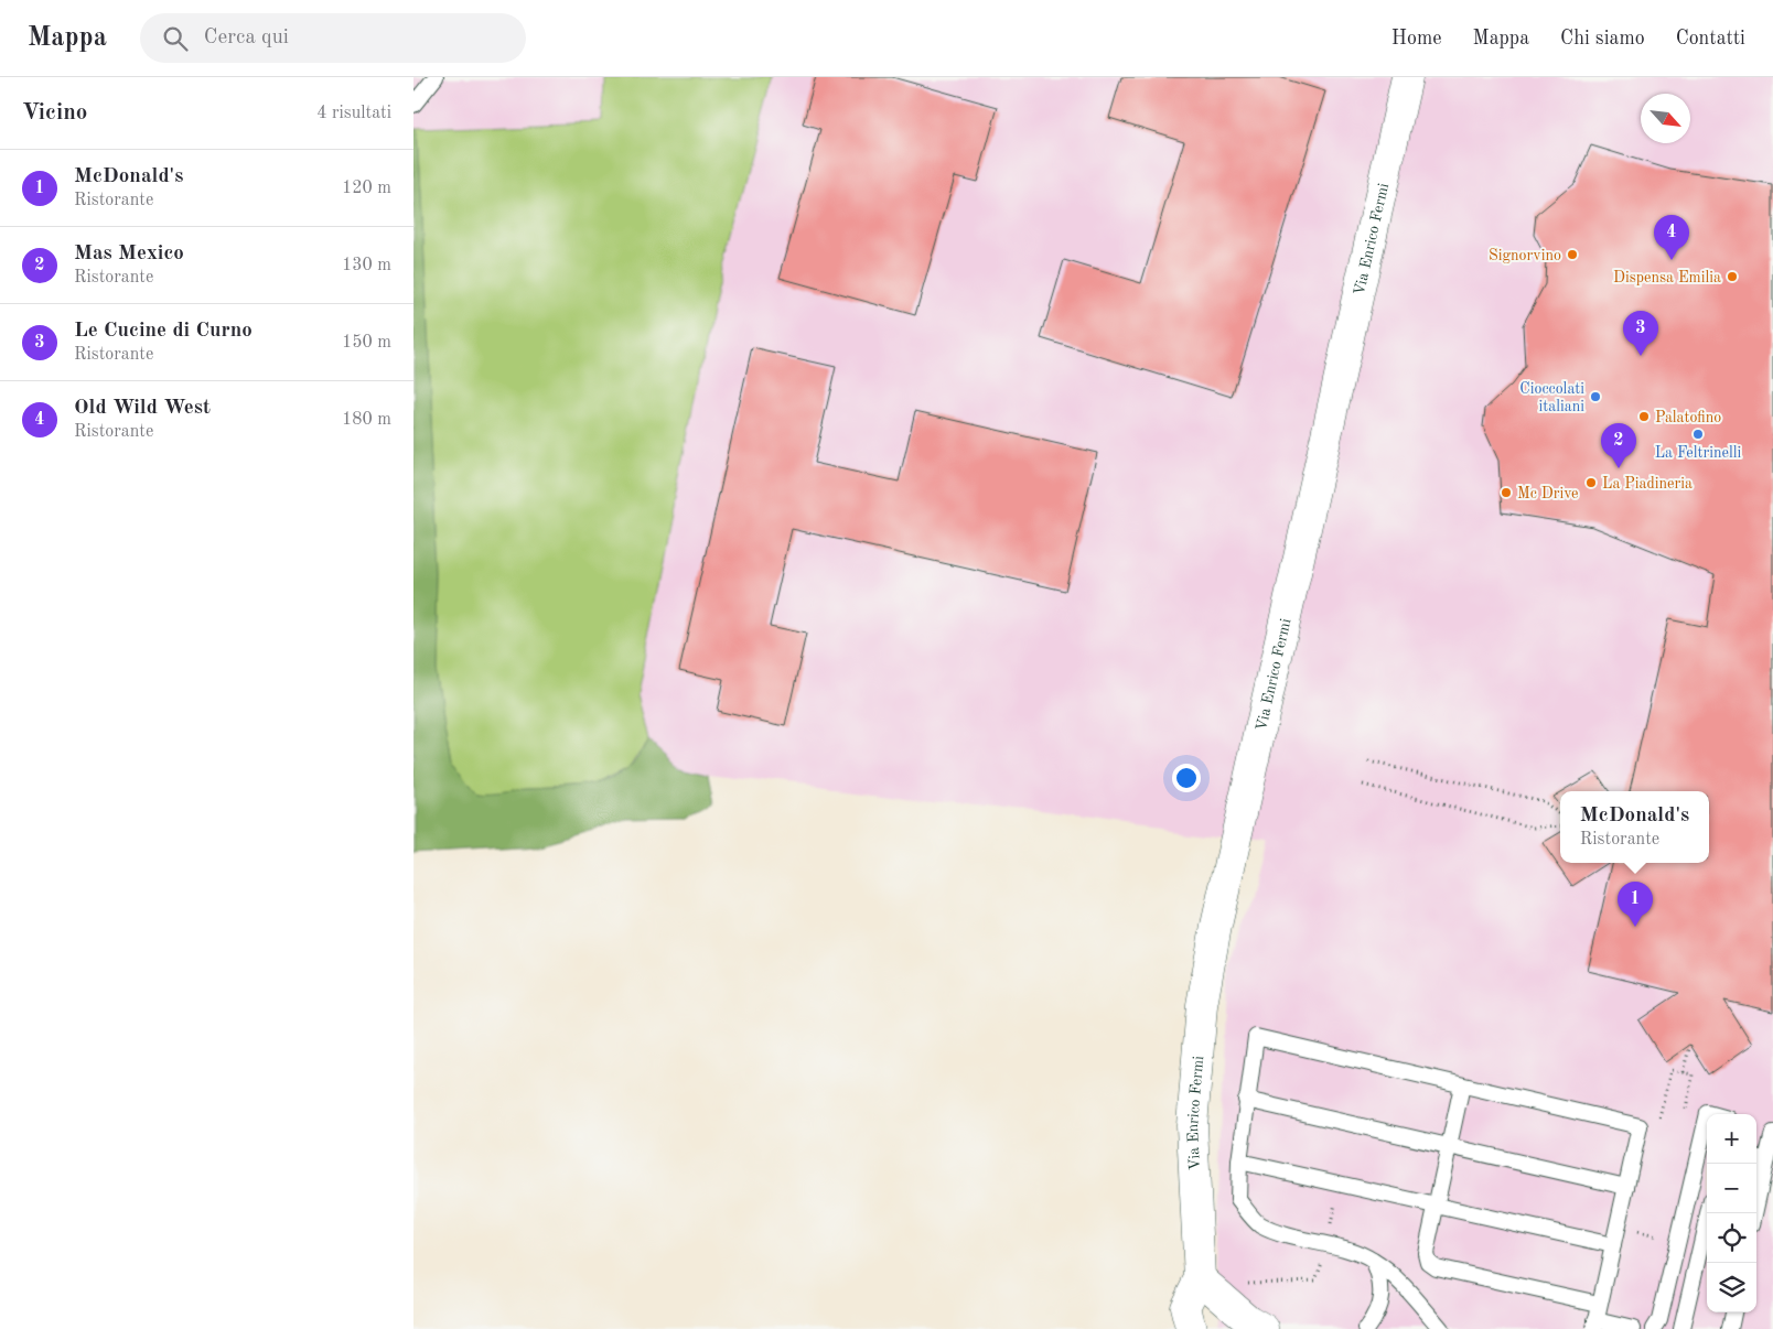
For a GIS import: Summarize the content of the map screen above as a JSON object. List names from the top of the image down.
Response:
{
  "streets": {
    "street": ["Via Enrico Fermi"]
  },
  "places": [
    "Signorvino",
    "Dispensa Emilia",
    "Cioccolati italiani",
    "Palatofino",
    "La Feltrinelli",
    "La Piadineria",
    "Mc Drive"
  ],
  "north": "bottom right",
  "page": {
    "header": "Mappa",
    "search": "Cerca qui",
    "nav": [
      "Home",
      "Mappa",
      "Chi siamo",
      "Contatti"
    ],
    "heading": ["Vicino", "4 risultati"],
    "list": [
      {
        "mark": "1",
        "name": "McDonald's",
        "note": "Ristorante",
        "value": "120 m"
      },
      {
        "mark": "2",
        "name": "Mas Mexico",
        "note": "Ristorante",
        "value": "130 m"
      },
      {
        "mark": "3",
        "name": "Le Cucine di Curno",
        "note": "Ristorante",
        "value": "150 m"
      },
      {
        "mark": "4",
        "name": "Old Wild West",
        "note": "Ristorante",
        "value": "180 m"
      }
    ],
    "pins": [
      "4",
      "3",
      "2",
      "1"
    ],
    "popup": ["McDonald's", "Ristorante"],
    "map_buttons": ["+", "−"]
  }
}
